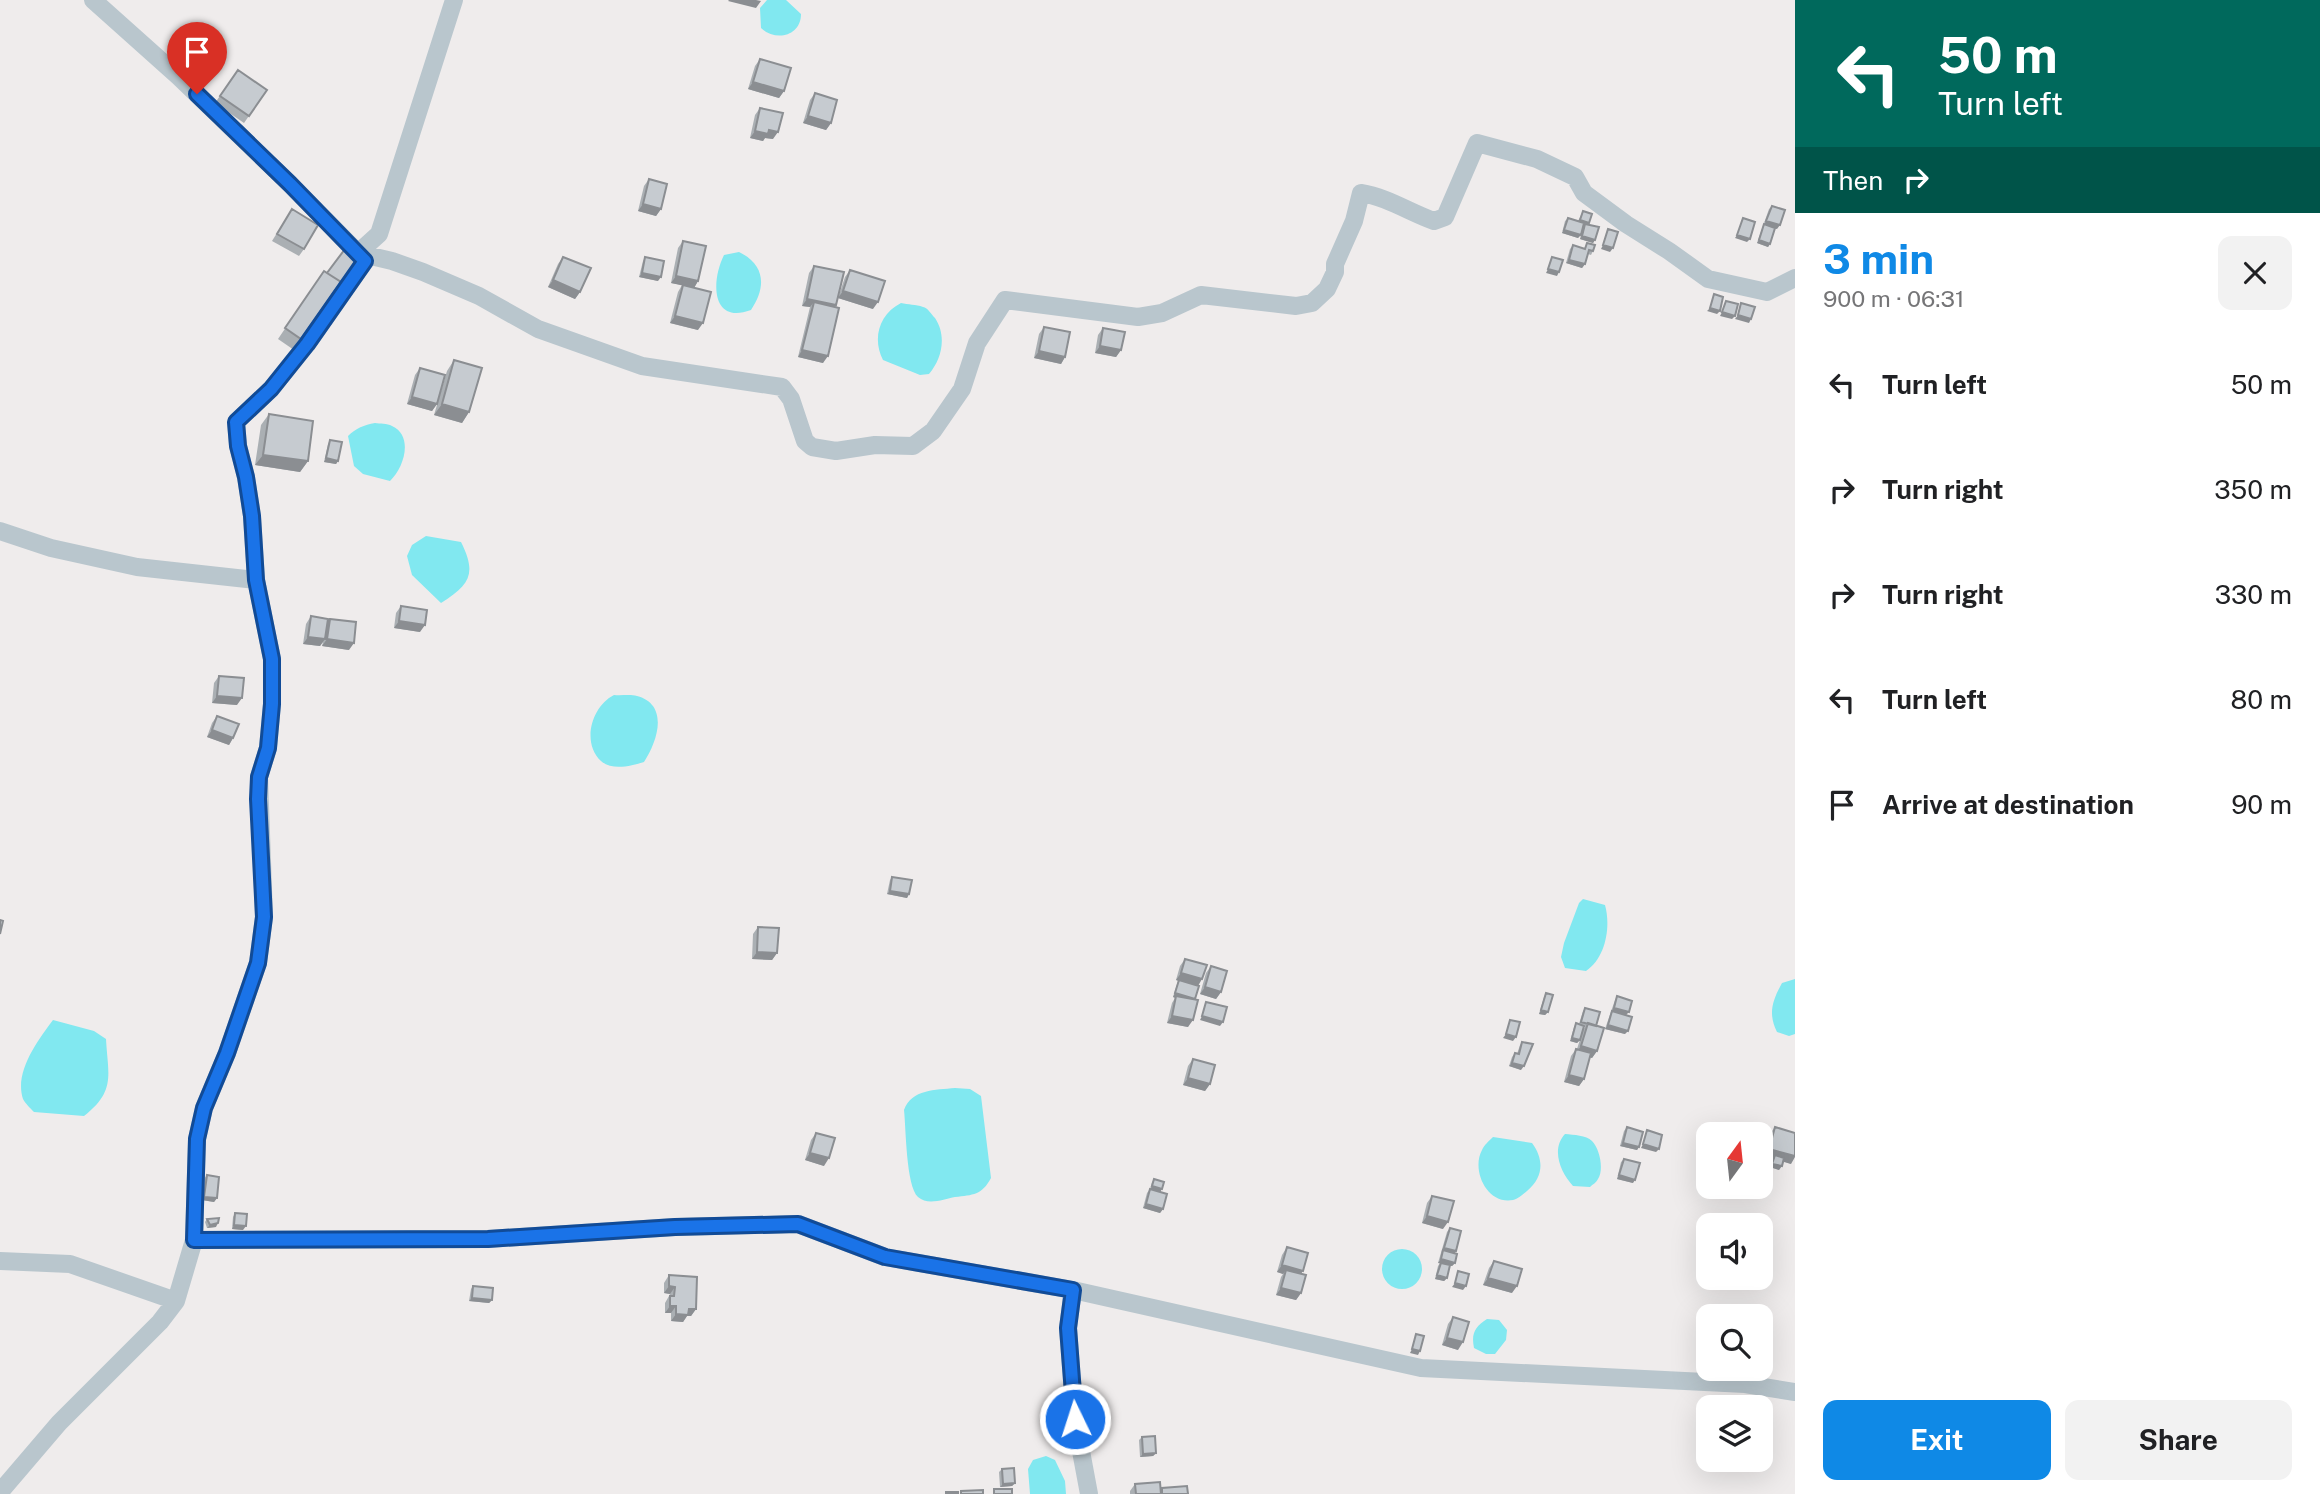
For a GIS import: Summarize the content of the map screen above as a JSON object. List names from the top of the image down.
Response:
{
  "north": "top",
  "page": {
    "turn": ["50 m", "Turn left"],
    "then": "Then",
    "heading": ["3 min", "900 m · 06:31"],
    "list": [
      {
        "name": "Turn left",
        "value": "50 m"
      },
      {
        "name": "Turn right",
        "value": "350 m"
      },
      {
        "name": "Turn right",
        "value": "330 m"
      },
      {
        "name": "Turn left",
        "value": "80 m"
      },
      {
        "name": "Arrive at destination",
        "value": "90 m"
      }
    ],
    "buttons": ["Exit", "Share"]
  }
}
